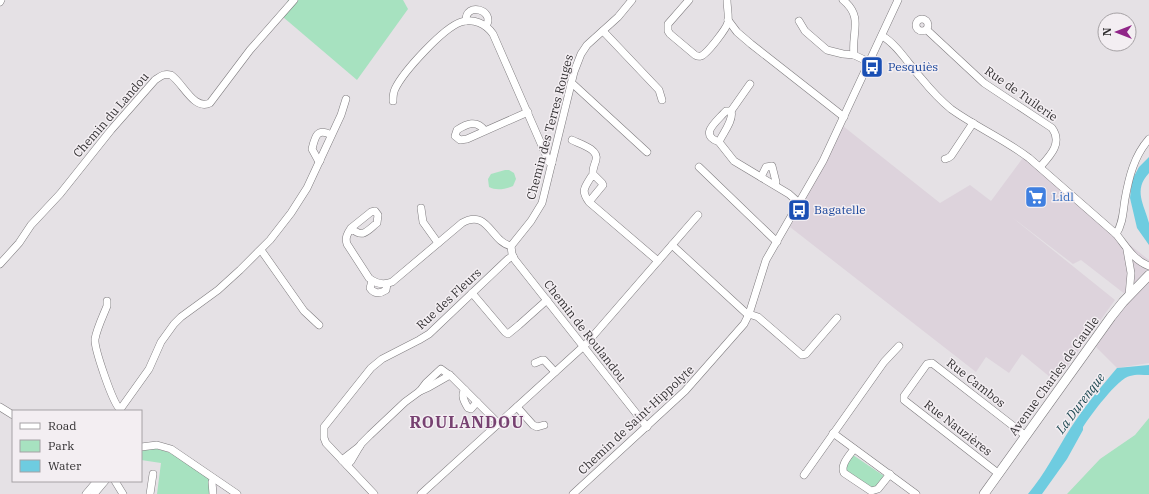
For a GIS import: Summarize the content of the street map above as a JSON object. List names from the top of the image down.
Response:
{
  "streets": {
    "main road": ["Avenue Charles de Gaulle"],
    "street": [
      "Rue de Tuilerie",
      "Chemin du Landou",
      "Chemin des Terres Rouges",
      "Rue des Fleurs",
      "Chemin de Roulandou",
      "Rue Cambos",
      "Chemin de Saint-Hippolyte",
      "Rue Nauzières"
    ]
  },
  "crossings": [
    ["Rue des Fleurs", "Chemin de Roulandou"],
    ["Chemin de Roulandou", "Chemin de Saint-Hippolyte"],
    ["Avenue Charles de Gaulle", "Rue Cambos"],
    ["Avenue Charles de Gaulle", "Rue Nauzières"],
    ["Rue Cambos", "Rue Nauzières"]
  ],
  "districts": ["ROULANDOU"],
  "water": ["La Durenque"],
  "places": {
    "bus stop": ["Pesquiès", "Bagatelle"],
    "supermarket": ["Lidl"]
  },
  "legend": ["Road", "Park", "Water"],
  "north": "left"
}
